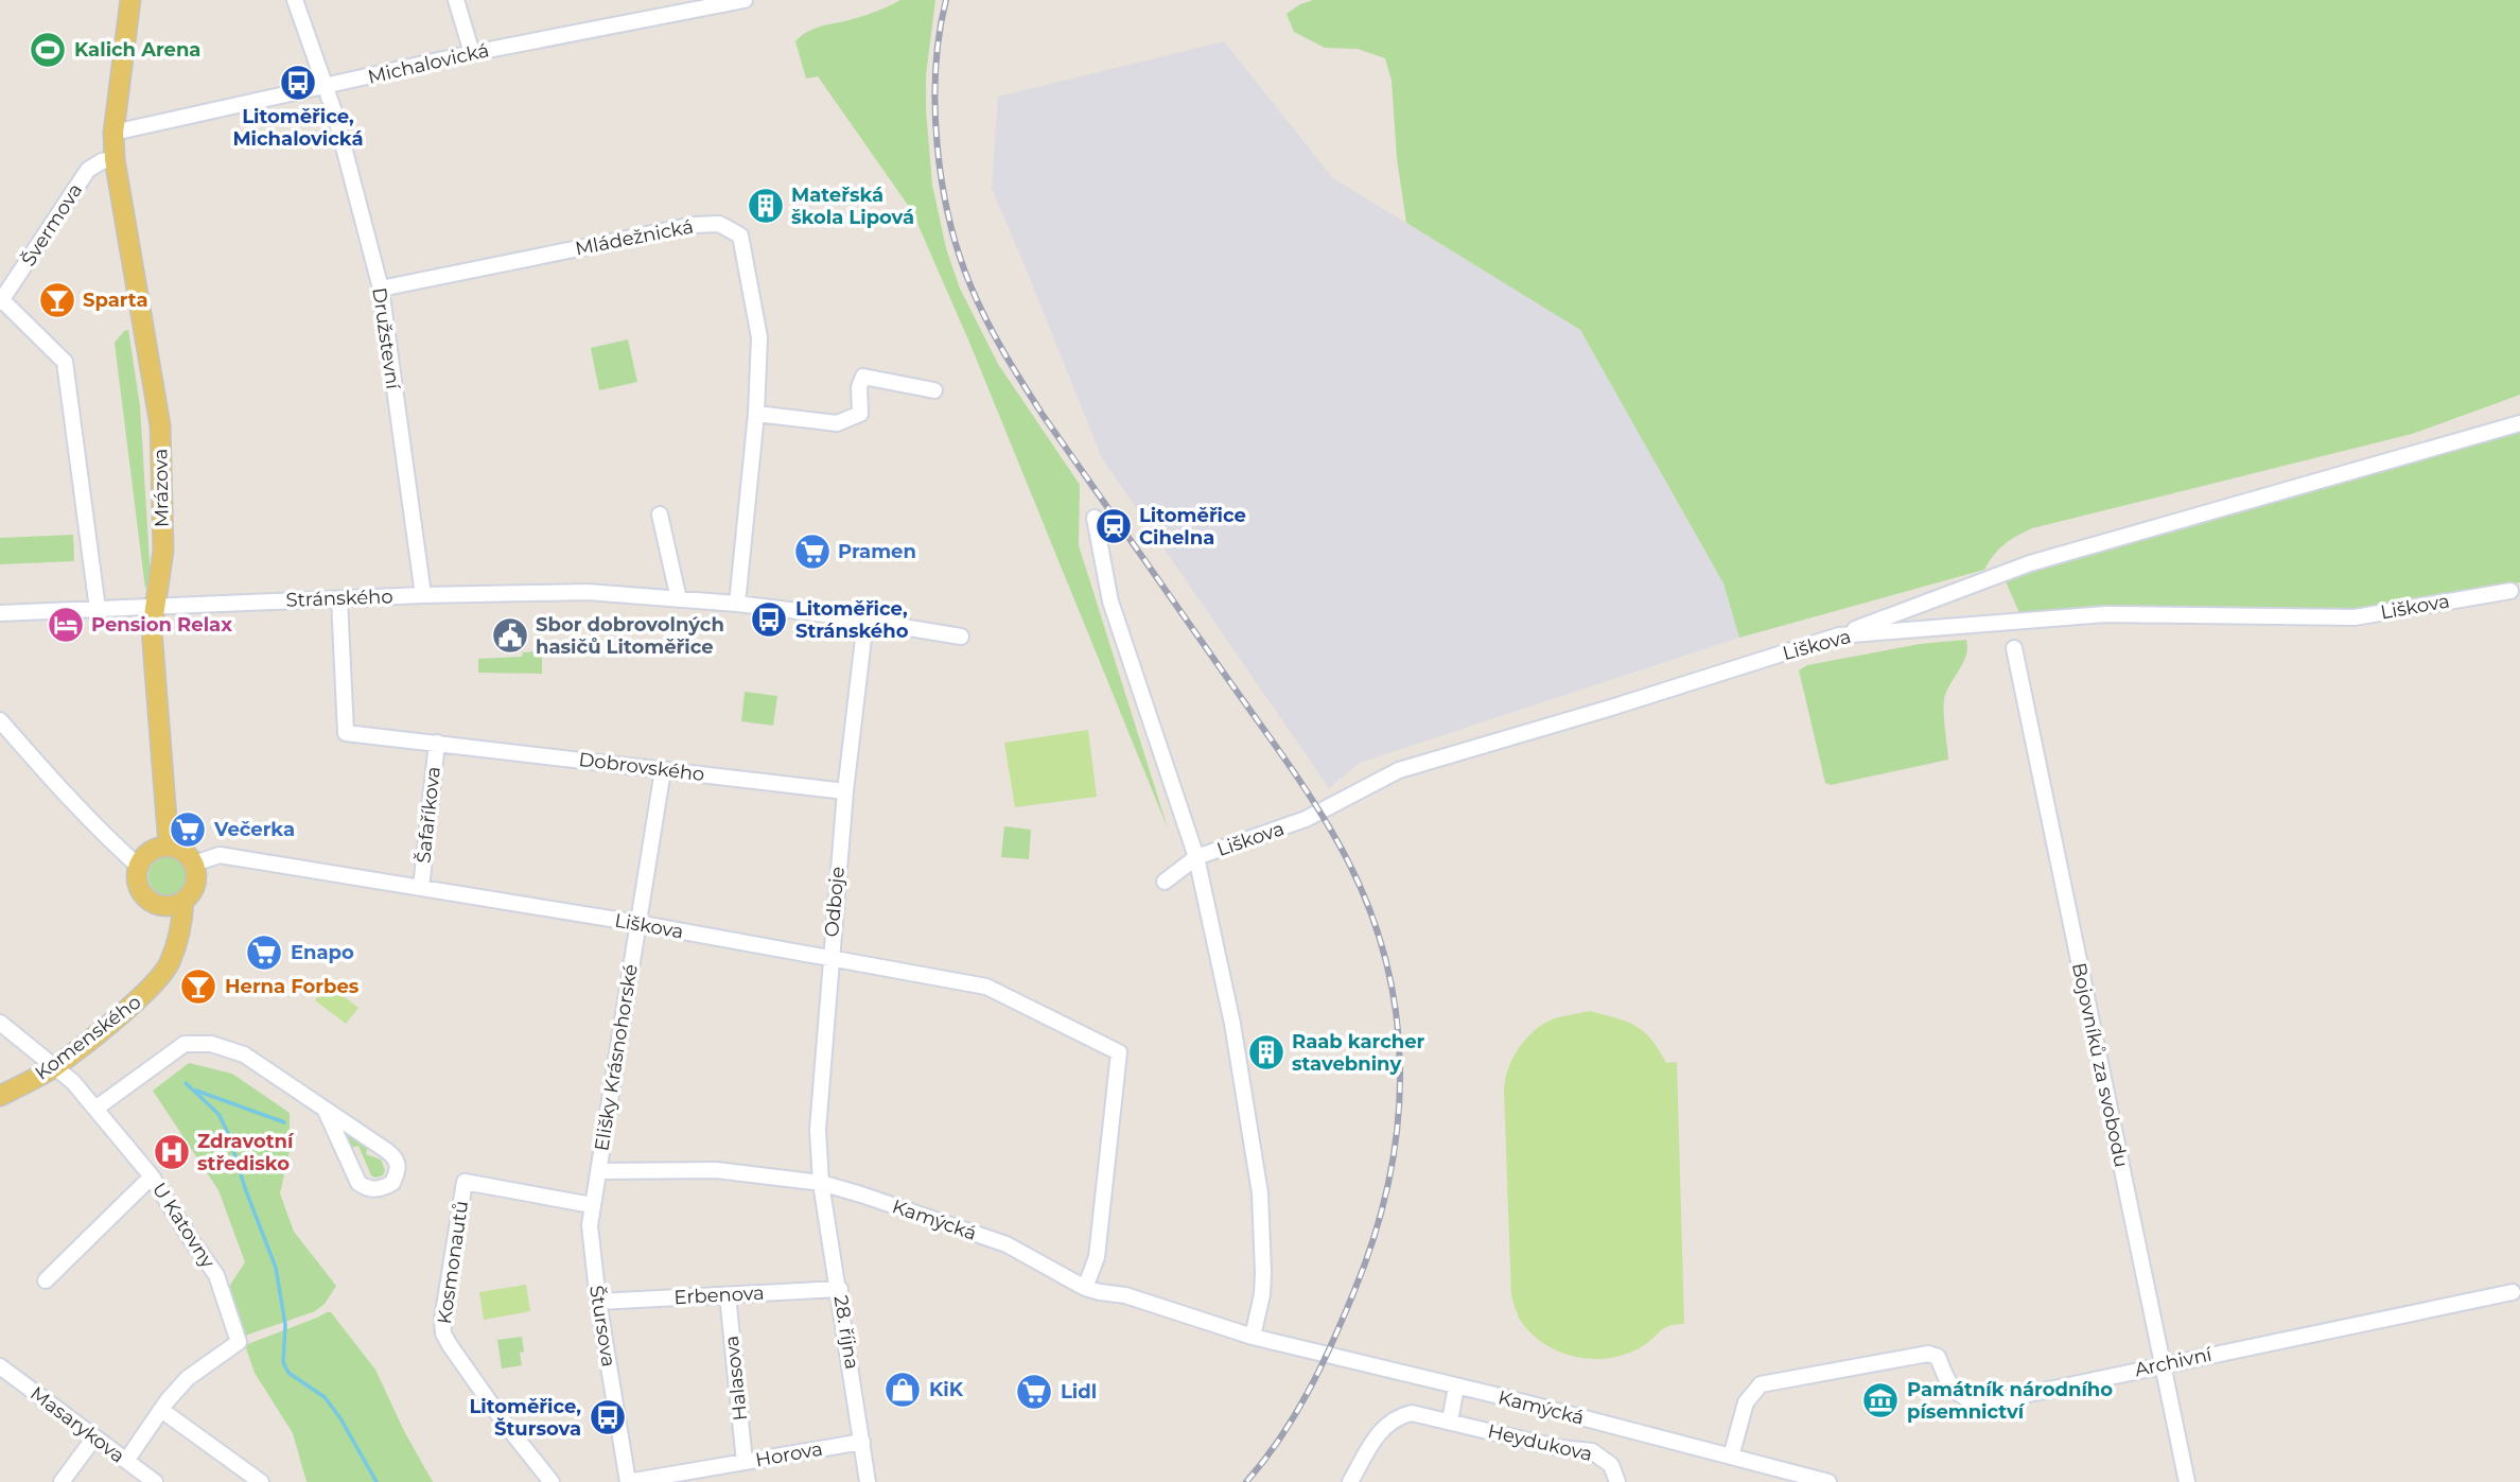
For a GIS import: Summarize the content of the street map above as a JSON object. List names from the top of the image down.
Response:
{
  "streets": {
    "main road": ["Mrázova", "Komenského"],
    "street": [
      "Michalovická",
      "Švermova",
      "Mládežnická",
      "Družstevní",
      "Stránského",
      "Liškova",
      "Dobrovského",
      "Šafaříkova",
      "Odboje",
      "Elišky Krásnohorské",
      "Bojovníků za svobodu",
      "Kamýcká",
      "U Katovny",
      "Kosmonautů",
      "Erbenova",
      "Štursova",
      "28. října",
      "Archivní",
      "Halasova",
      "Masarykova",
      "Heydukova",
      "Horova"
    ]
  },
  "crossings": [
    ["Michalovická", "Družstevní"],
    ["Michalovická", "Mrázova"],
    ["Švermova", "Mrázova"],
    ["Mládežnická", "Družstevní"],
    ["Mládežnická", "Stránského"],
    ["Družstevní", "Stránského"],
    ["Mrázova", "Stránského"],
    ["Mrázova", "Liškova"],
    ["Stránského", "Šafaříkova"],
    ["Stránského", "Odboje"],
    ["Liškova", "Šafaříkova"],
    ["Liškova", "Odboje"],
    ["Liškova", "Elišky Krásnohorské"],
    ["Liškova", "Kamýcká"],
    ["Dobrovského", "Šafaříkova"],
    ["Dobrovského", "Odboje"],
    ["Dobrovského", "Elišky Krásnohorské"],
    ["Odboje", "Kamýcká"],
    ["Odboje", "28. října"],
    ["Komenského", "U Katovny"],
    ["Elišky Krásnohorské", "Kamýcká"],
    ["Elišky Krásnohorské", "Štursova"],
    ["Bojovníků za svobodu", "Archivní"],
    ["Kamýcká", "Štursova"],
    ["Kamýcká", "28. října"],
    ["Kamýcká", "Archivní"],
    ["U Katovny", "Masarykova"],
    ["Kosmonautů", "Štursova"],
    ["Erbenova", "Štursova"],
    ["Erbenova", "28. října"],
    ["Erbenova", "Halasova"],
    ["Štursova", "Horova"],
    ["28. října", "Horova"],
    ["Halasova", "Horova"]
  ],
  "places": {
    "sports": ["Kalich Arena"],
    "bus stop": ["Litoměřice, Michalovická", "Litoměřice, Stránského", "Litoměřice, Štursova"],
    "building": ["Mateřská škola Lipová", "Raab karcher stavebniny"],
    "bar": ["Sparta", "Herna Forbes"],
    "station": ["Litoměřice Cihelna"],
    "supermarket": [
      "Pramen",
      "Večerka",
      "Enapo",
      "Lidl"
    ],
    "hotel": ["Pension Relax"],
    "public building": ["Sbor dobrovolných hasičů Litoměřice"],
    "hospital": ["Zdravotní středisko"],
    "shop": ["KiK"],
    "museum": ["Památník národního písemnictví"]
  }
}
